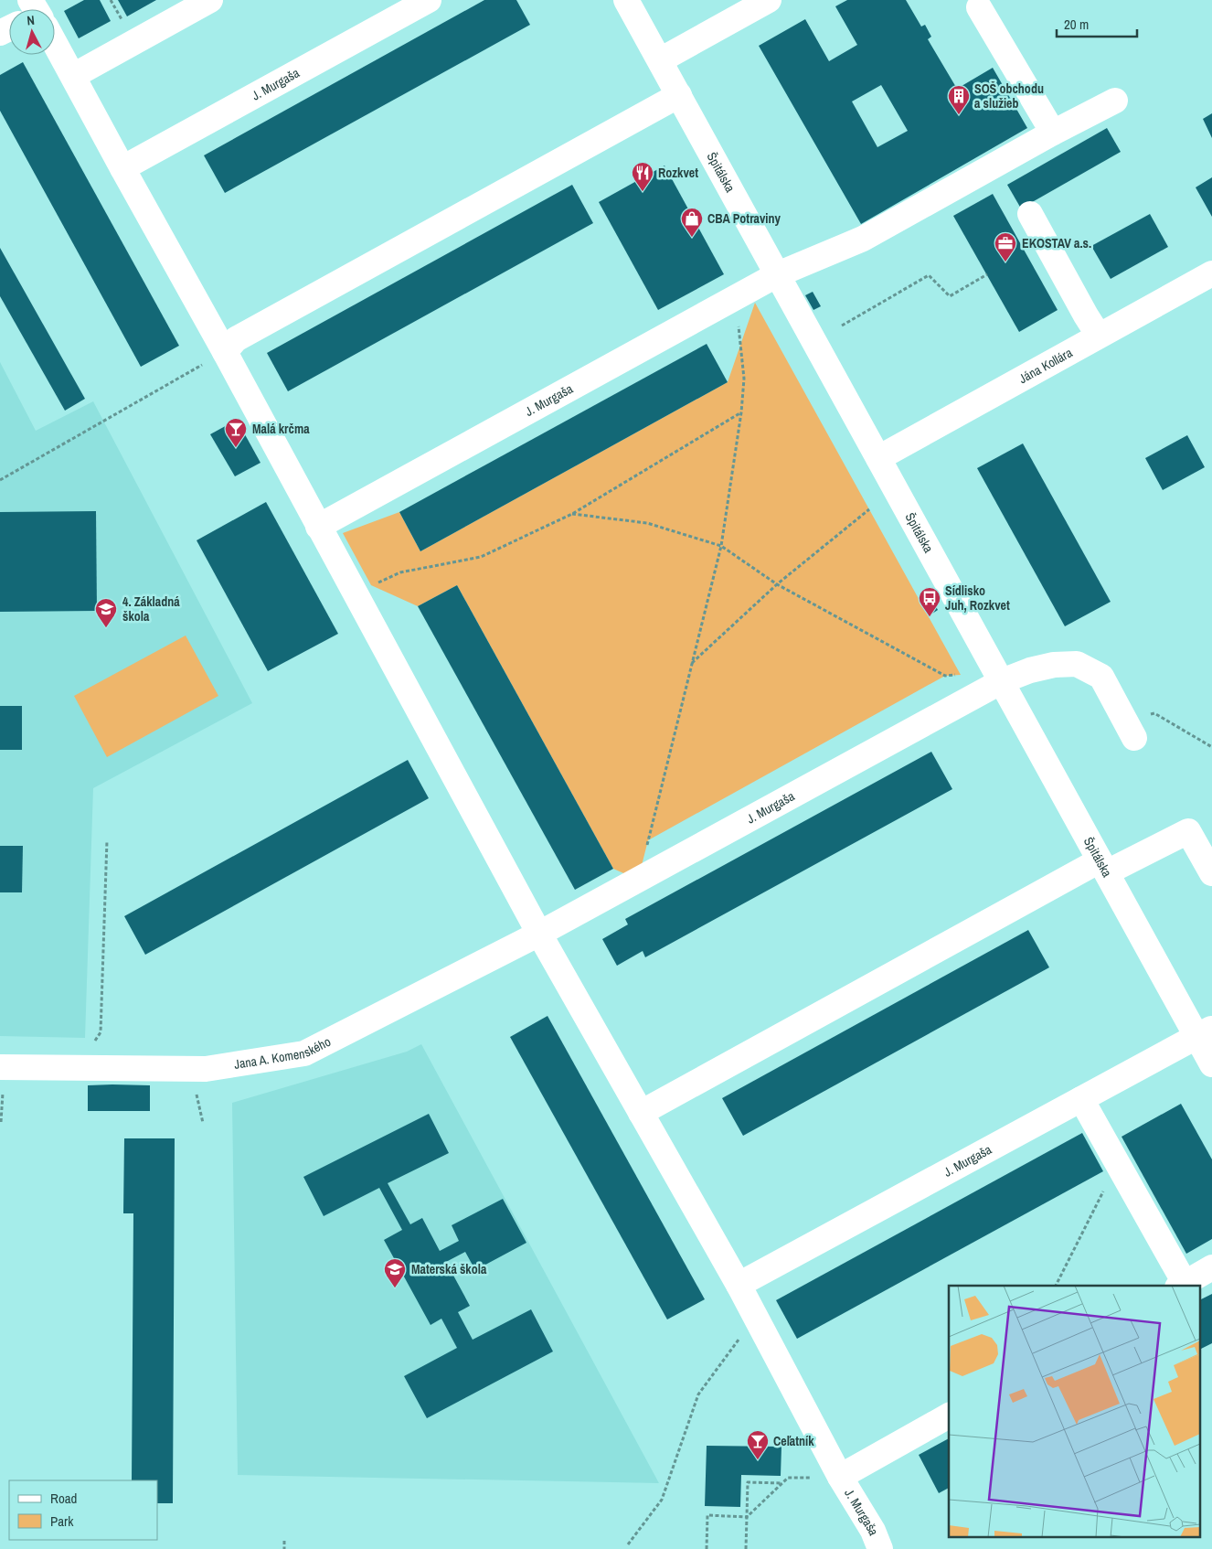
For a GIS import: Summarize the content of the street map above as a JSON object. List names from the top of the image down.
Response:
{
  "streets": {
    "street": [
      "J. Murgaša",
      "Špitálska",
      "Jána Kollára",
      "Jana A. Komenského"
    ]
  },
  "crossings": [
    ["J. Murgaša", "Špitálska"],
    ["J. Murgaša", "Jana A. Komenského"],
    ["Špitálska", "Jána Kollára"]
  ],
  "places": {
    "building": ["SOŠ obchodu a služieb"],
    "restaurant": ["Rozkvet"],
    "shop": ["CBA Potraviny"],
    "office": ["EKOSTAV a.s."],
    "bar": ["Malá krčma", "Ceľatník"],
    "bus stop": ["Sídlisko Juh, Rozkvet"],
    "school or university": ["4. Základná škola", "Materská škola"]
  },
  "legend": ["Road", "Park"],
  "scale_bar": "20 m",
  "north": "top"
}
